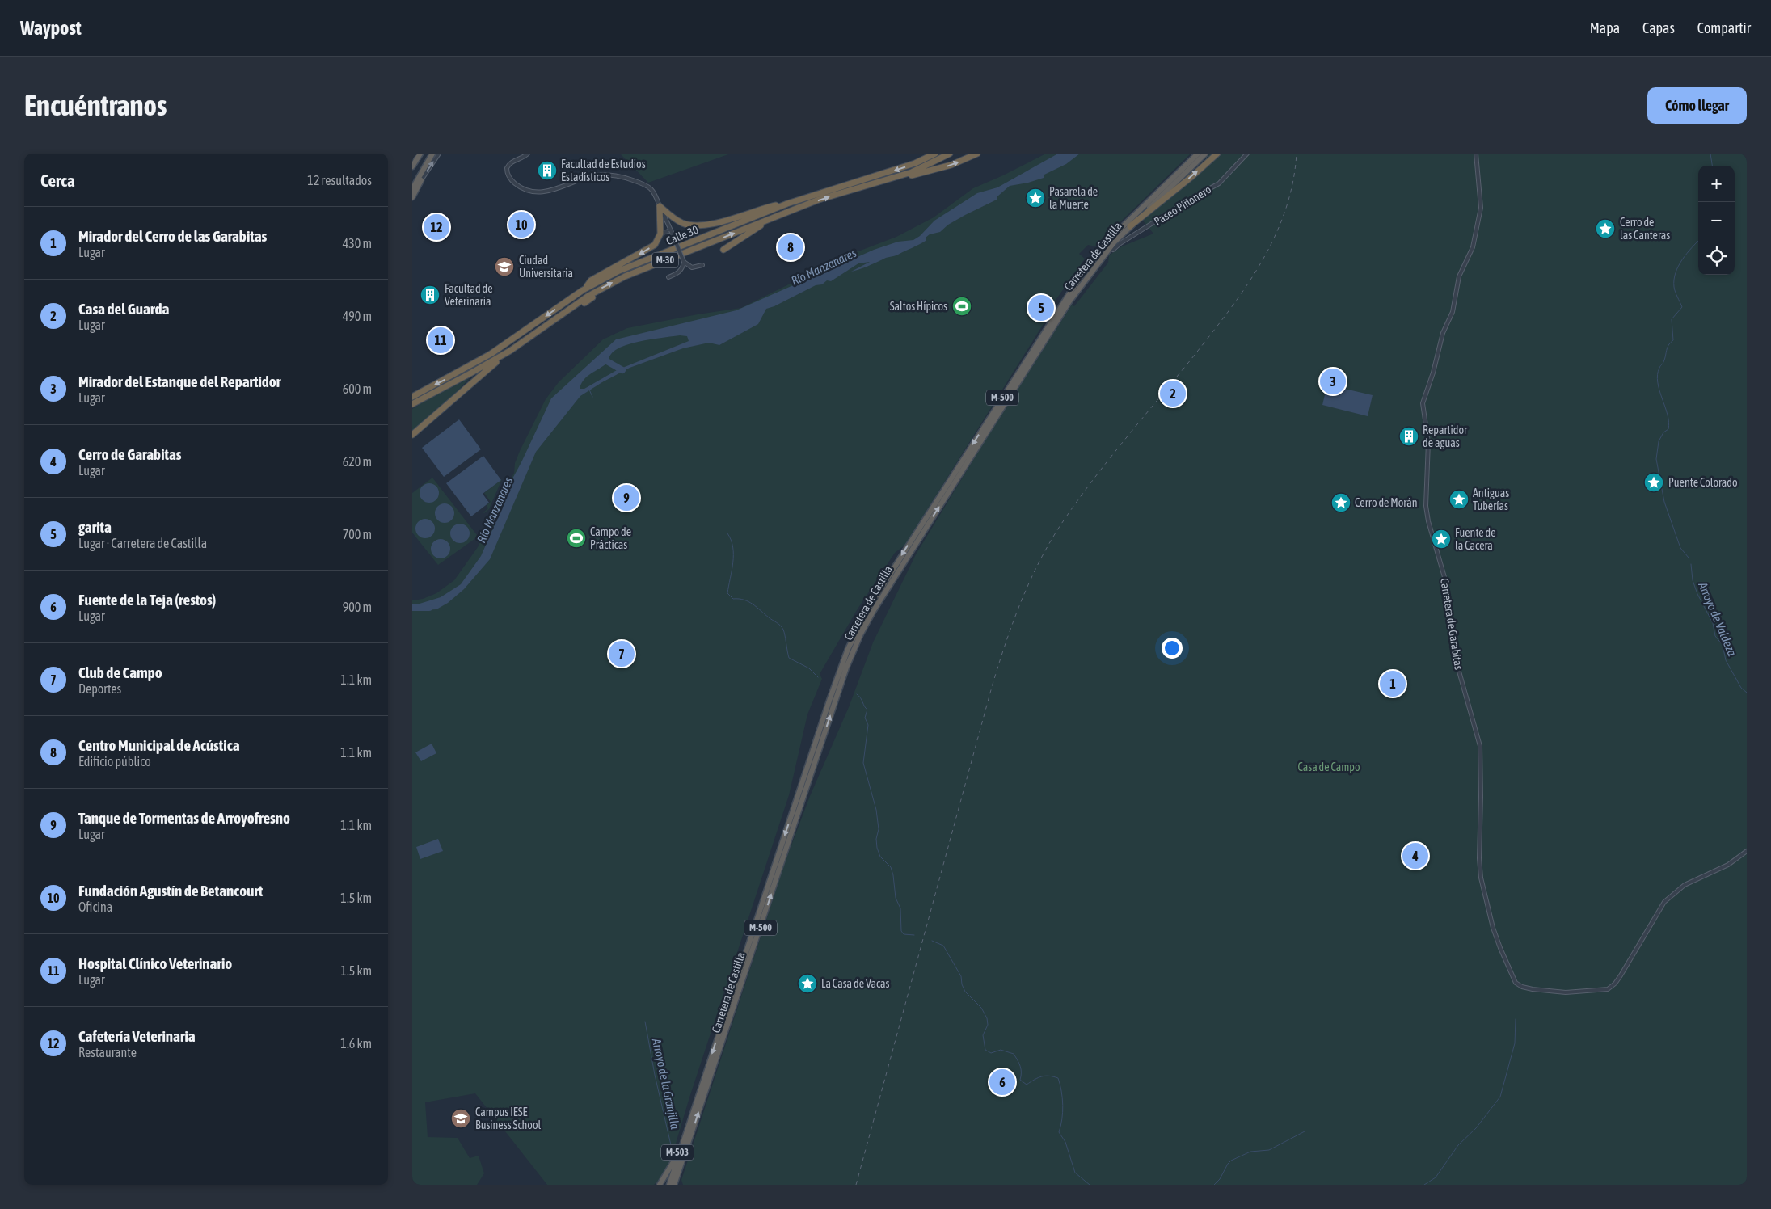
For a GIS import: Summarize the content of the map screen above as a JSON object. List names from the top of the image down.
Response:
{
  "streets": {
    "highway": [
      "Calle 30",
      "Carretera de Castilla",
      "M-30",
      "M-500",
      "M-503"
    ],
    "street": ["Paseo Piñonero", "Carretera de Garabitas"]
  },
  "crossings": [
    ["Calle 30", "M-30"],
    ["Carretera de Castilla", "M-503"]
  ],
  "water": ["Río Manzanares", "Arroyo de Valdeza", "Arroyo de la Granjilla"],
  "parks": ["Casa de Campo"],
  "places": {
    "building": ["Facultad de Estudios Estadísticos", "Facultad de Veterinaria", "Repartidor de aguas"],
    "place": [
      "Pasarela de la Muerte",
      "Cerro de las Canteras",
      "Puente Colorado",
      "Antiguas Tuberías",
      "Cerro de Morán",
      "Fuente de la Cacera",
      "La Casa de Vacas"
    ],
    "school or university": ["Ciudad Universitaria", "Campus IESE Business School"],
    "sports": ["Saltos Hípicos", "Campo de Prácticas"]
  },
  "page": {
    "header": "Waypost",
    "nav": ["Mapa", "Capas", "Compartir"],
    "buttons": "Cómo llegar",
    "title": "Encuéntranos",
    "heading": ["Cerca", "12 resultados"],
    "map_buttons": ["+", "−"],
    "list": [
      {
        "mark": "1",
        "name": "Mirador del Cerro de las Garabitas",
        "note": "Lugar",
        "value": "430 m"
      },
      {
        "mark": "2",
        "name": "Casa del Guarda",
        "note": "Lugar",
        "value": "490 m"
      },
      {
        "mark": "3",
        "name": "Mirador del Estanque del Repartidor",
        "note": "Lugar",
        "value": "600 m"
      },
      {
        "mark": "4",
        "name": "Cerro de Garabitas",
        "note": "Lugar",
        "value": "620 m"
      },
      {
        "mark": "5",
        "name": "garita",
        "note": "Lugar · Carretera de Castilla",
        "value": "700 m"
      },
      {
        "mark": "6",
        "name": "Fuente de la Teja (restos)",
        "note": "Lugar",
        "value": "900 m"
      },
      {
        "mark": "7",
        "name": "Club de Campo",
        "note": "Deportes",
        "value": "1.1 km"
      },
      {
        "mark": "8",
        "name": "Centro Municipal de Acústica",
        "note": "Edificio público",
        "value": "1.1 km"
      },
      {
        "mark": "9",
        "name": "Tanque de Tormentas de Arroyofresno",
        "note": "Lugar",
        "value": "1.1 km"
      },
      {
        "mark": "10",
        "name": "Fundación Agustín de Betancourt",
        "note": "Oficina",
        "value": "1.5 km"
      },
      {
        "mark": "11",
        "name": "Hospital Clínico Veterinario",
        "note": "Lugar",
        "value": "1.5 km"
      },
      {
        "mark": "12",
        "name": "Cafetería Veterinaria",
        "note": "Restaurante",
        "value": "1.6 km"
      }
    ],
    "pins": [
      "10",
      "12",
      "8",
      "5",
      "11",
      "3",
      "2",
      "9",
      "7",
      "1",
      "4",
      "6"
    ]
  }
}
